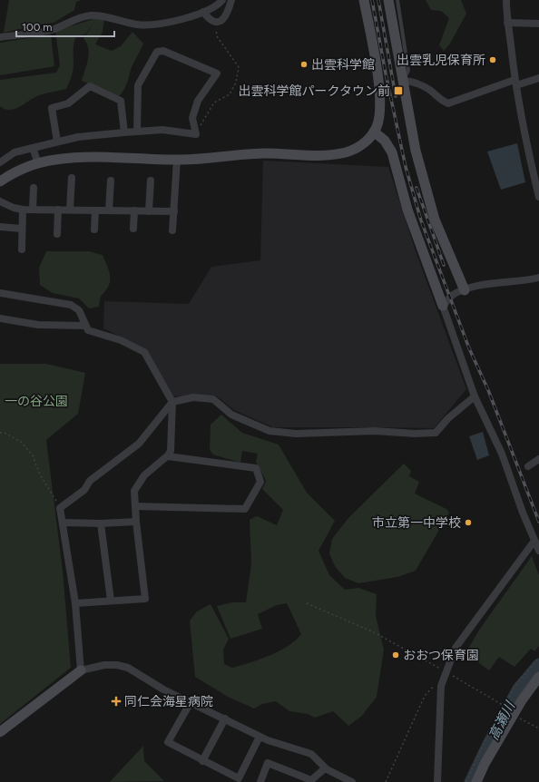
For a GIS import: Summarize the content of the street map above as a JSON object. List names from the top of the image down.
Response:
{
  "water": ["高瀬川"],
  "parks": ["一の谷公園"],
  "places": {
    "other": [
      "出雲乳児保育所",
      "出雲科学館",
      "市立第一中学校",
      "おおつ保育園"
    ],
    "transit": ["出雲科学館パークタウン前"],
    "health": ["同仁会海星病院"]
  },
  "scale_bar": "100 m"
}
